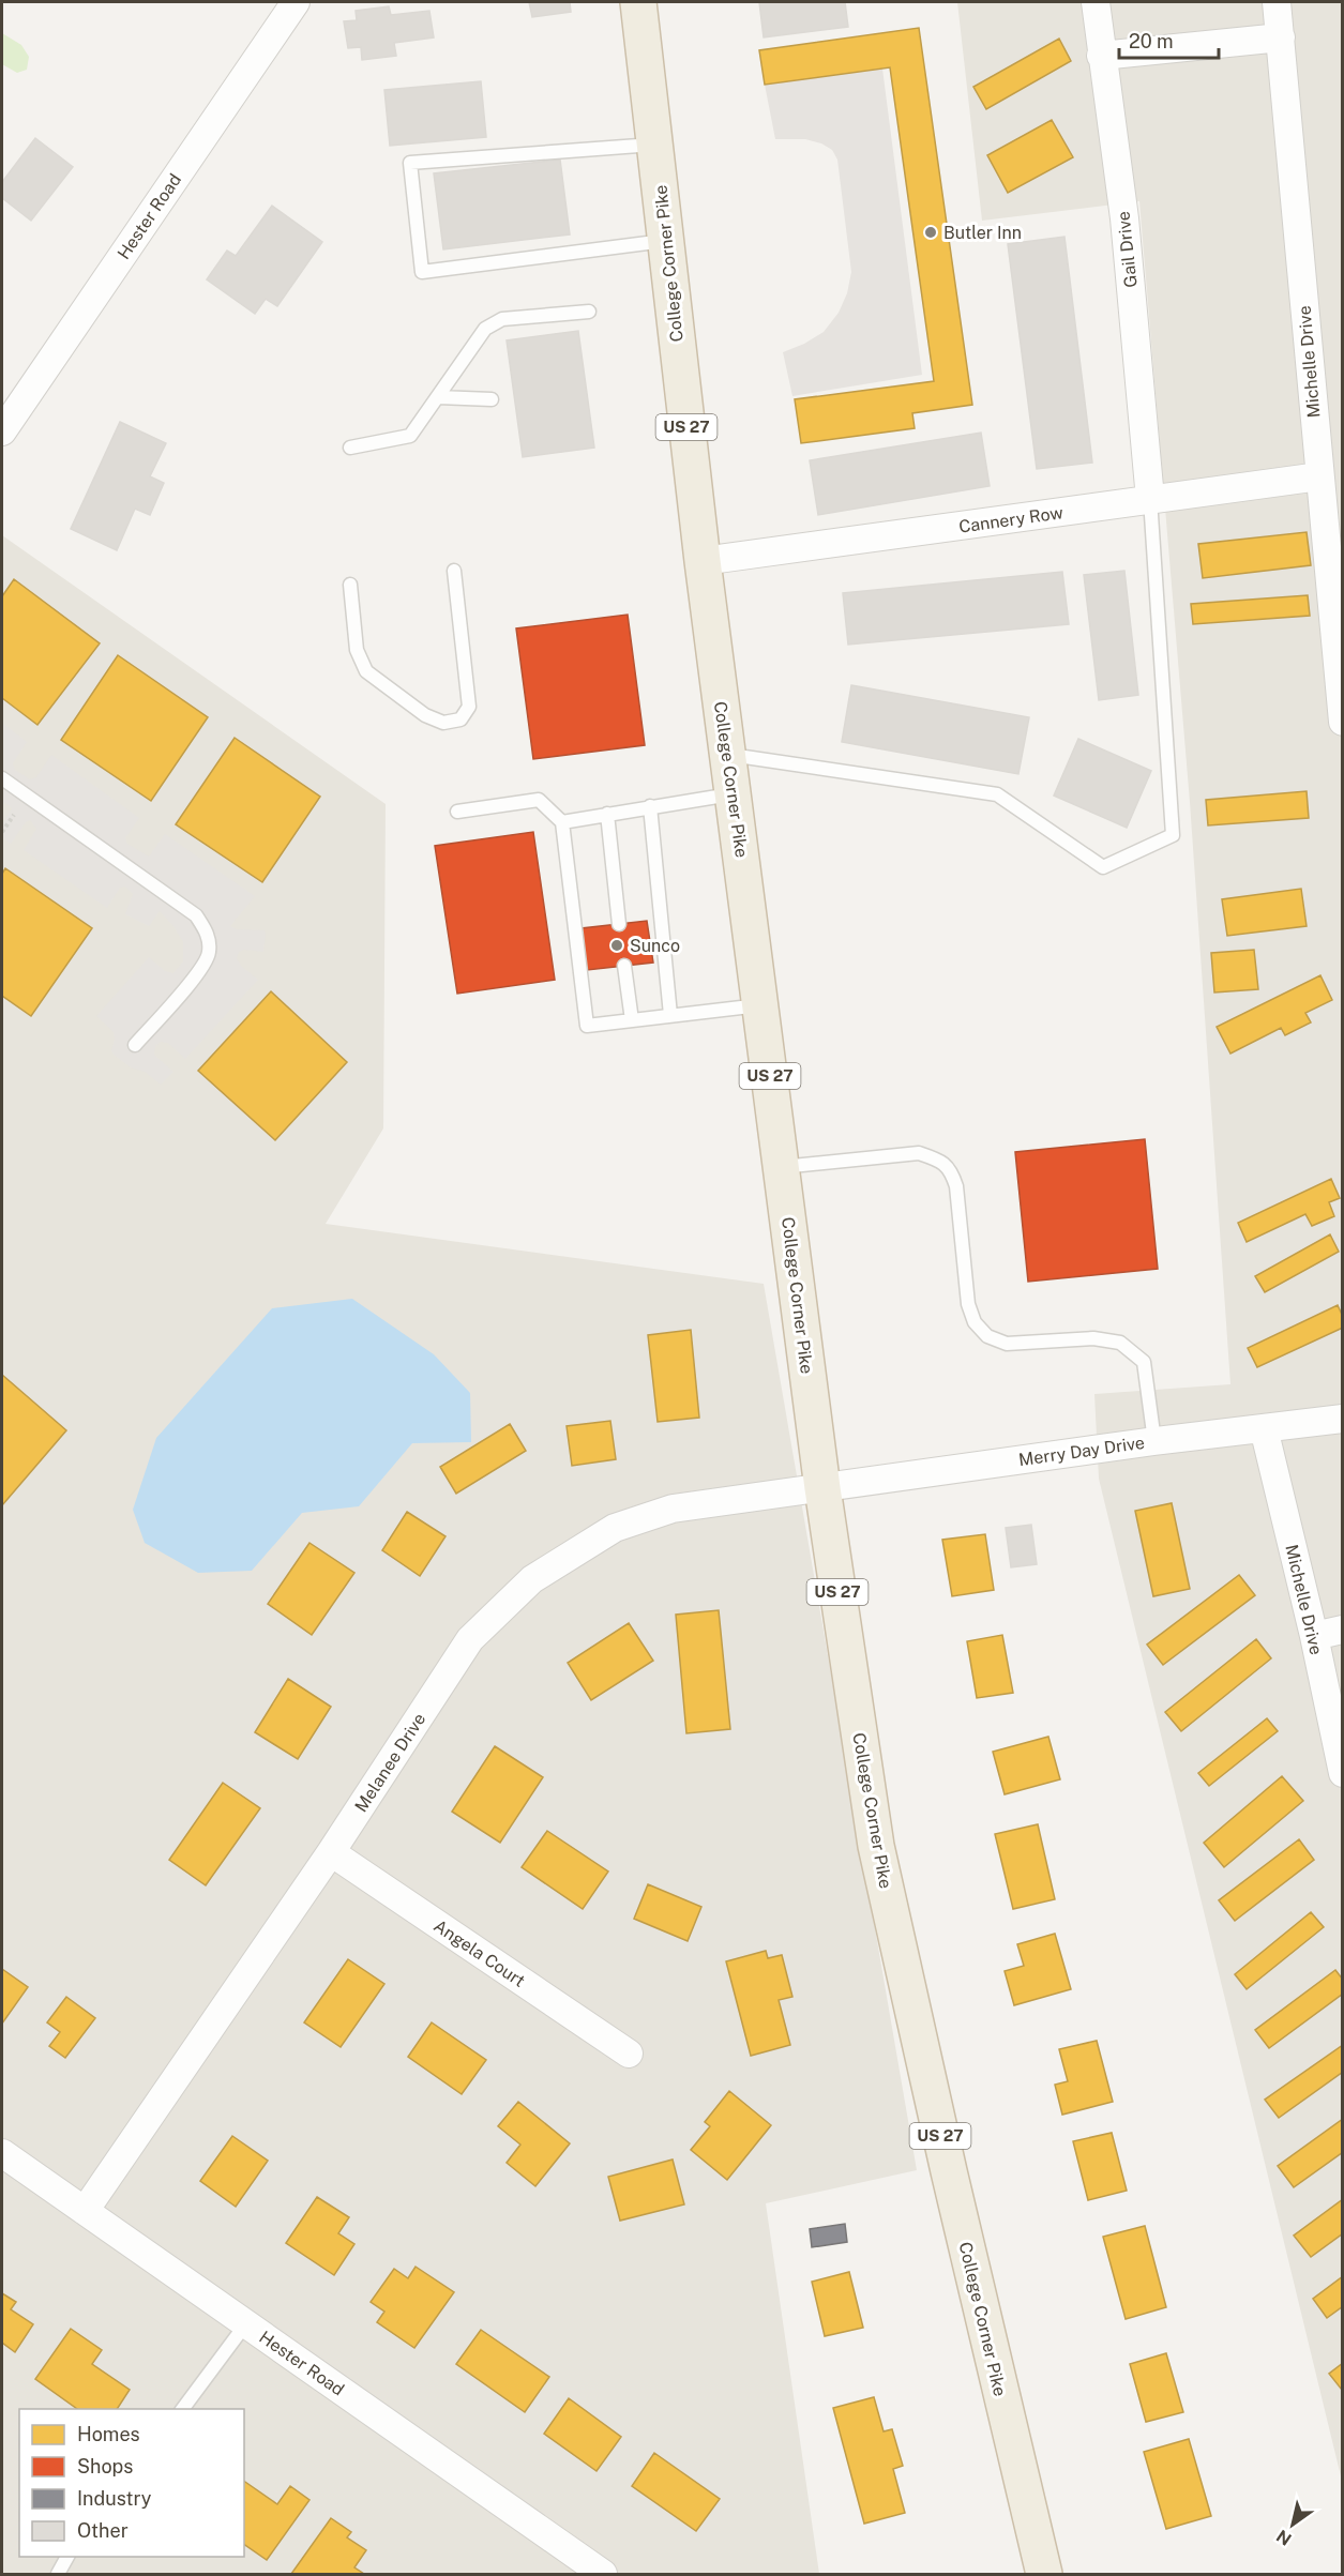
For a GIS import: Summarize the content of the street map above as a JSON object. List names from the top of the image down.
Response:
{
  "streets": {
    "highway": ["College Corner Pike", "US 27"],
    "street": [
      "Hester Road",
      "Gail Drive",
      "Michelle Drive",
      "Cannery Row",
      "Merry Day Drive",
      "Melanee Drive",
      "Angela Court"
    ]
  },
  "crossings": [
    ["Hester Road", "Melanee Drive"],
    ["Gail Drive", "Cannery Row"],
    ["College Corner Pike", "Cannery Row"],
    ["College Corner Pike", "Merry Day Drive"],
    ["College Corner Pike", "Melanee Drive"],
    ["Michelle Drive", "Cannery Row"],
    ["Michelle Drive", "Merry Day Drive"],
    ["Merry Day Drive", "Melanee Drive"],
    ["Melanee Drive", "Angela Court"]
  ],
  "places": ["Butler Inn", "Sunco"],
  "legend": [
    "Homes",
    "Shops",
    "Industry",
    "Other"
  ],
  "scale_bar": "20 m",
  "north": "bottom left"
}
